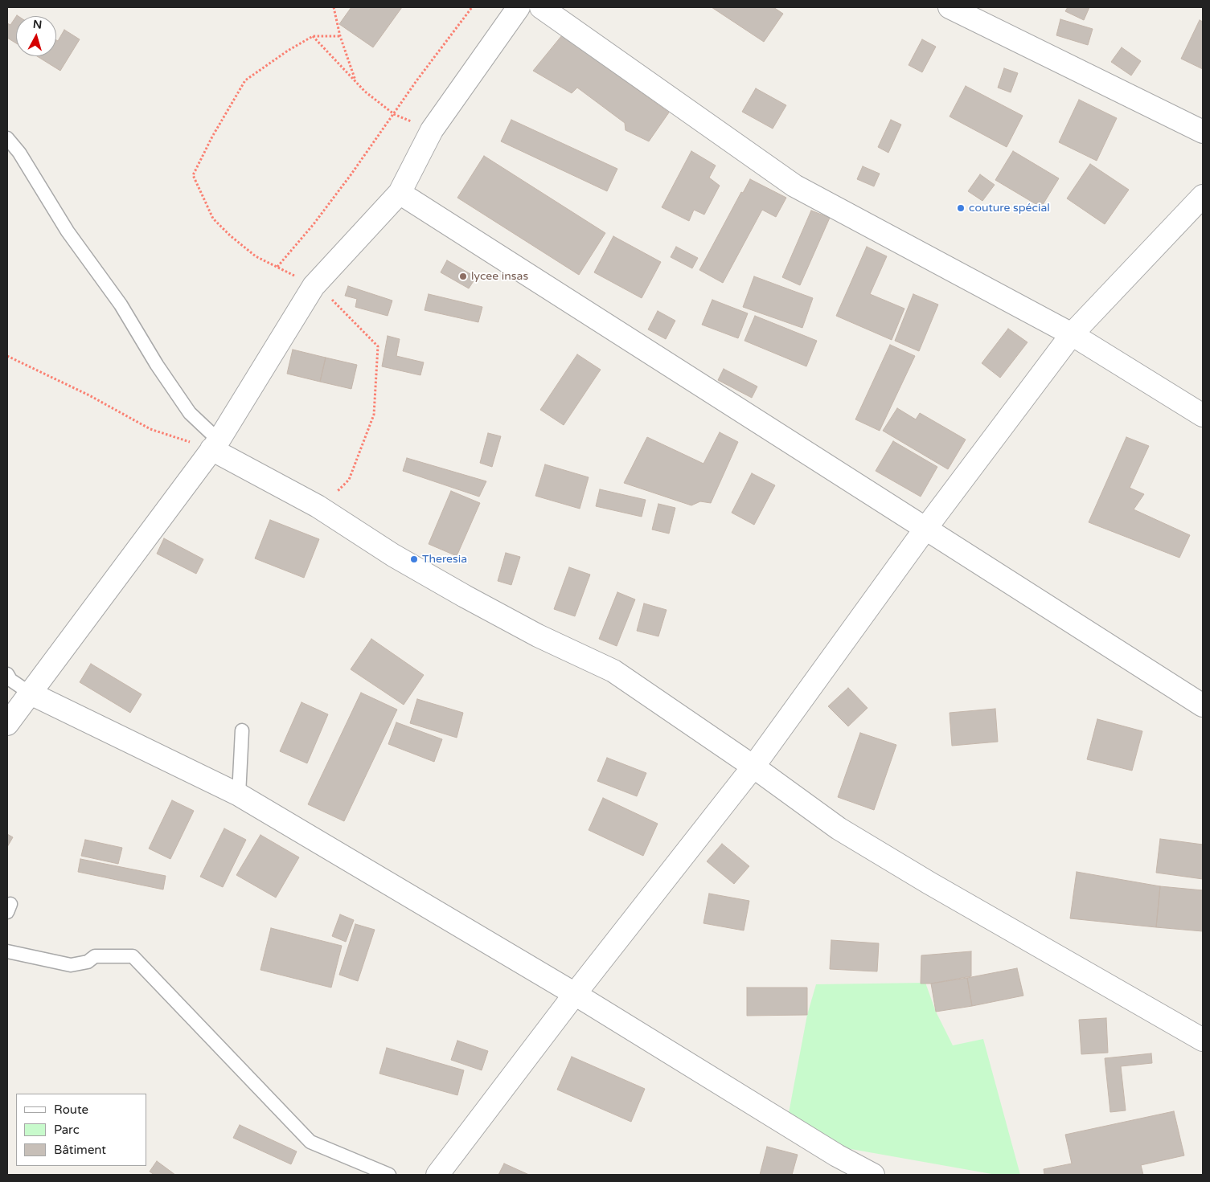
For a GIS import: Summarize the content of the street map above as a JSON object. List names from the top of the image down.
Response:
{
  "places": ["couture spécial", "lycee insas", "Theresia"],
  "legend": ["Route", "Parc", "Bâtiment"],
  "north": "top"
}
